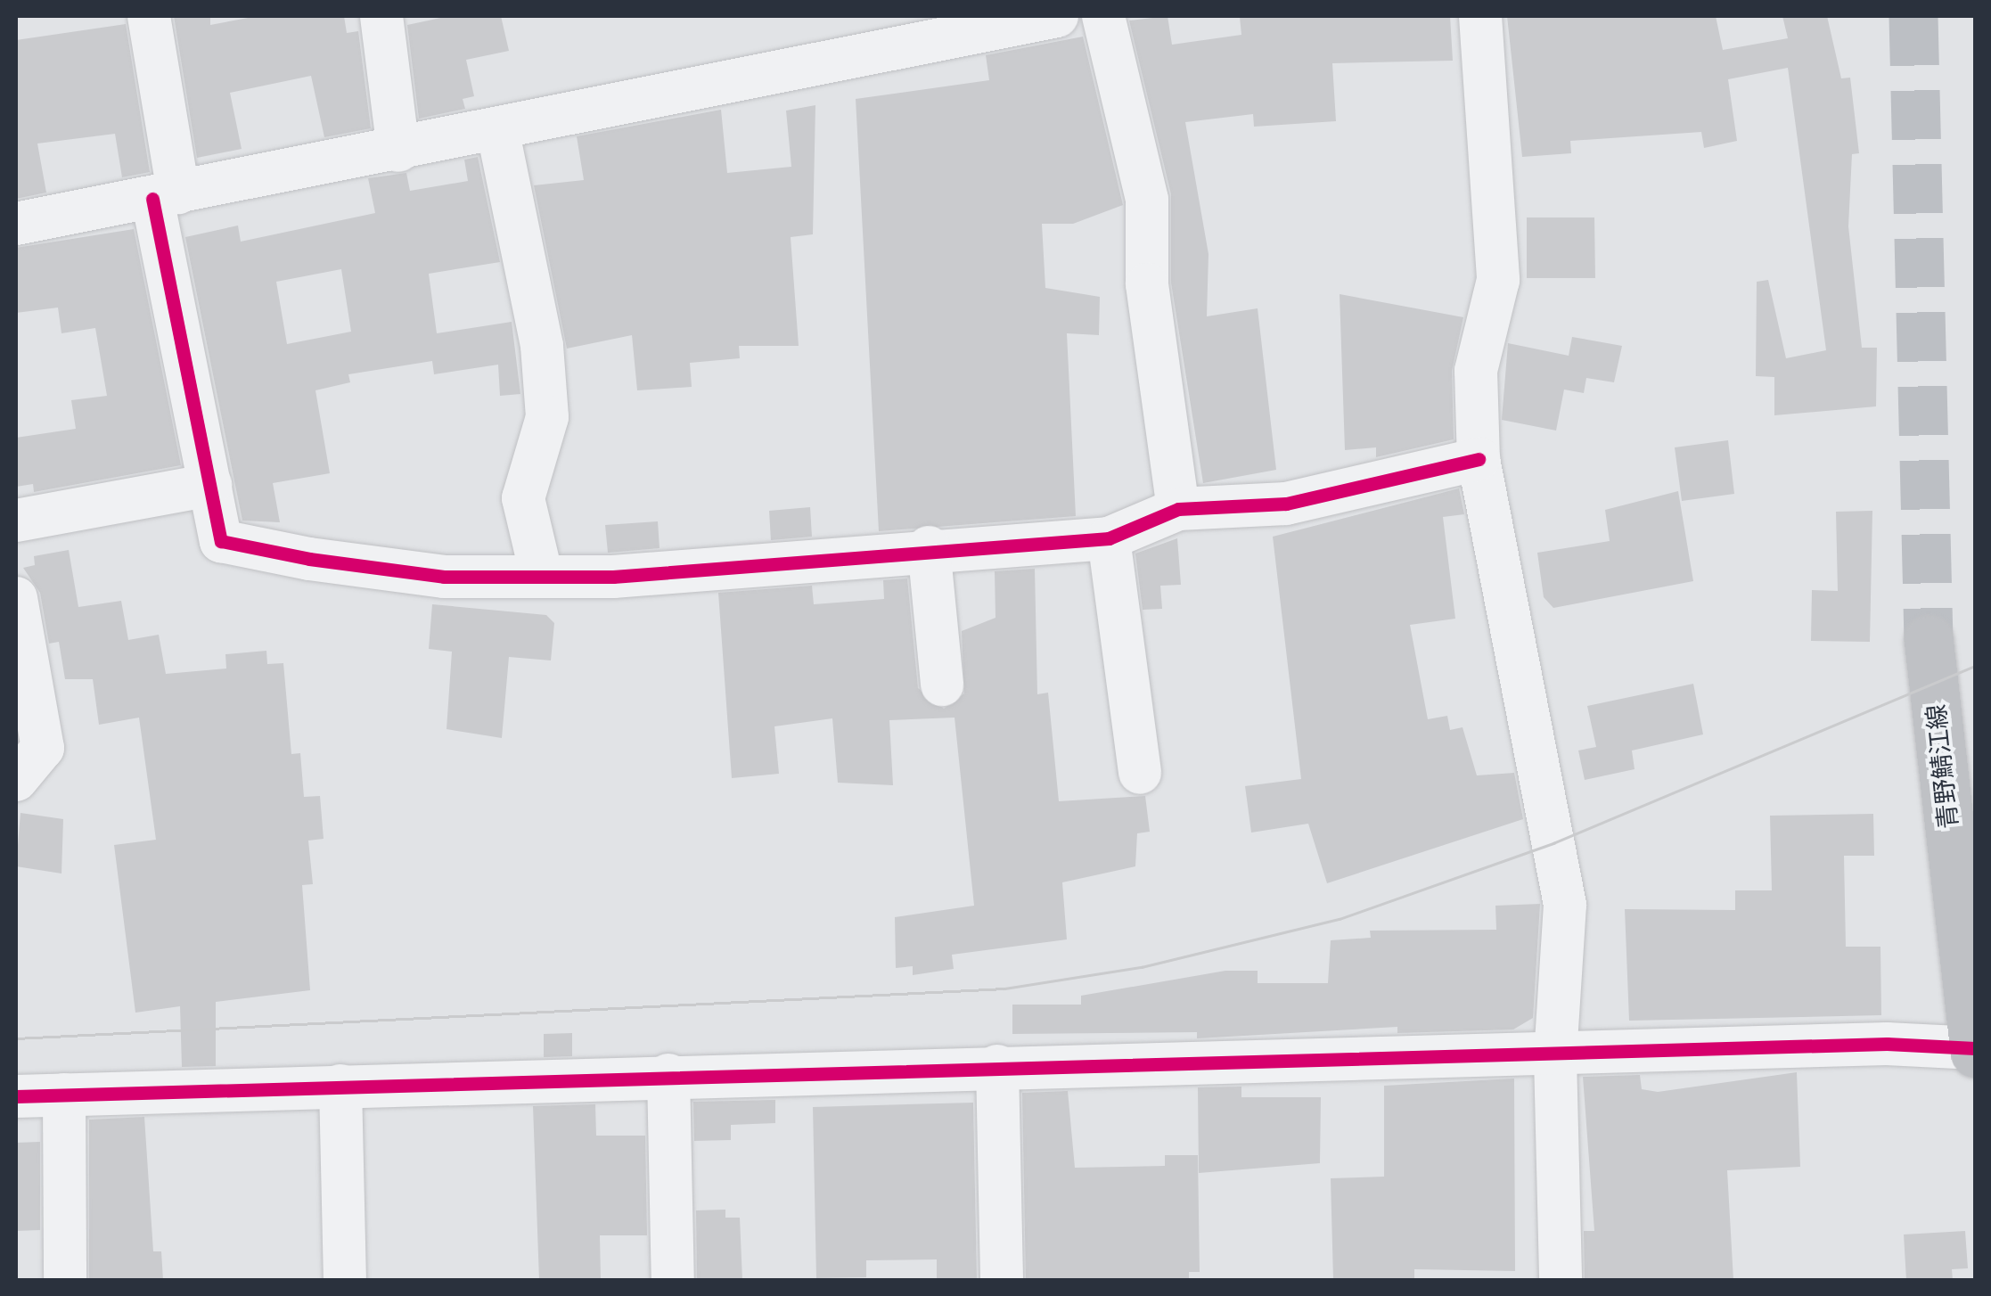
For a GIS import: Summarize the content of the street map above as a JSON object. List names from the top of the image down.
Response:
{
  "streets": {
    "main road": ["青野鯖江線"]
  }
}
